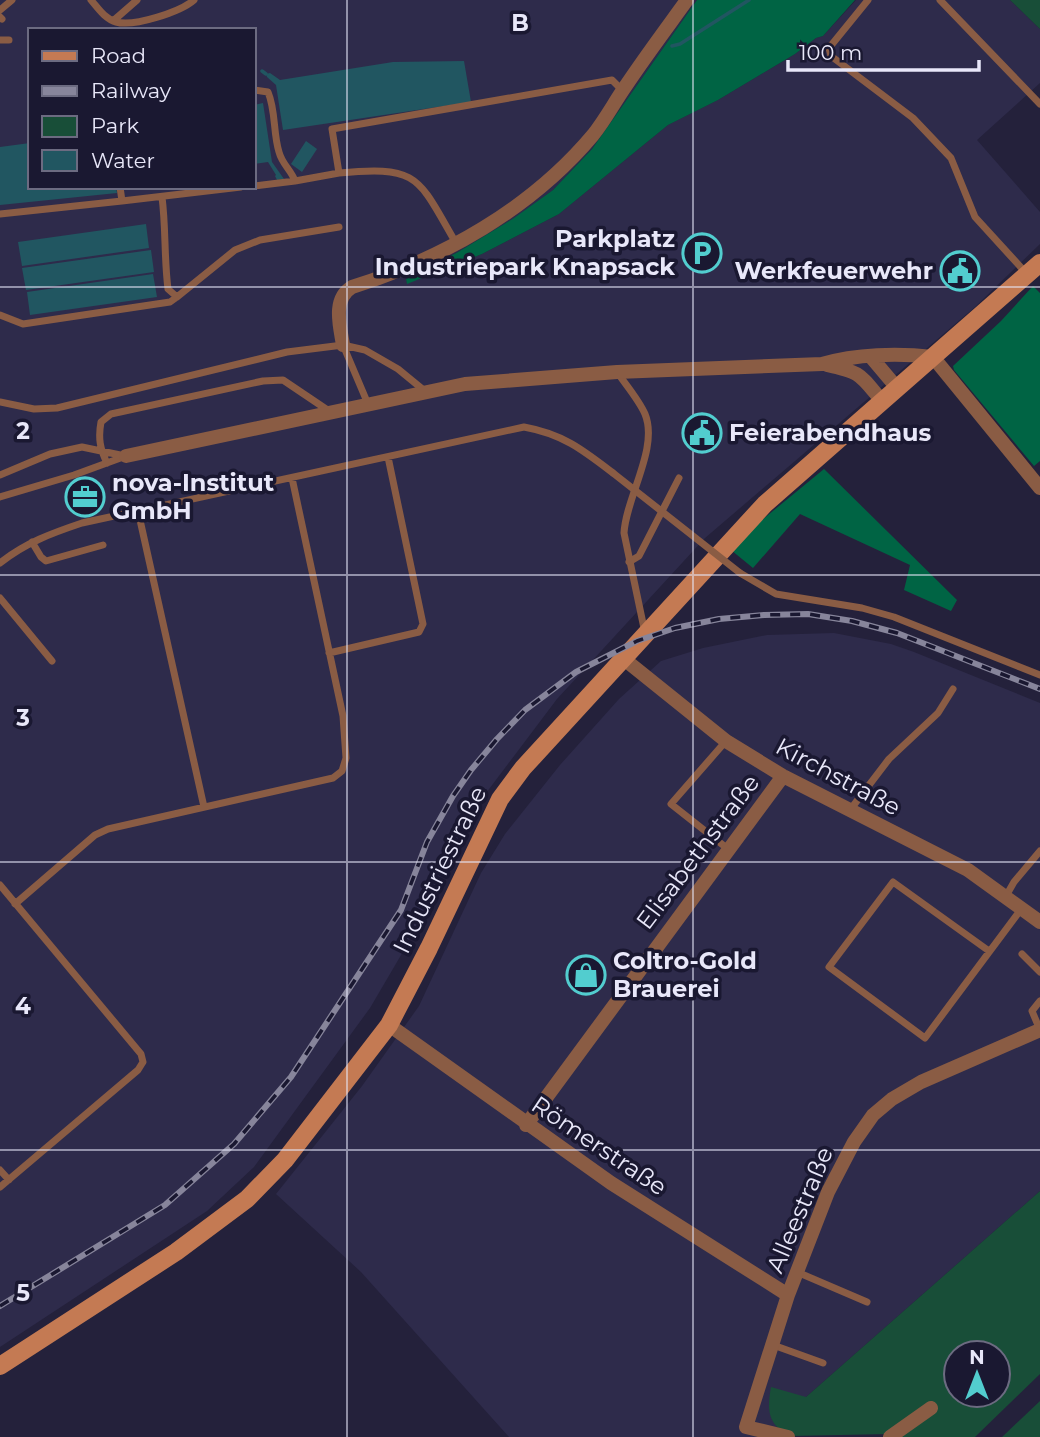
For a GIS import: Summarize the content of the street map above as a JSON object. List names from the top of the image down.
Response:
{
  "streets": {
    "main road": ["Industriestraße"],
    "street": [
      "Kirchstraße",
      "Elisabethstraße",
      "Römerstraße",
      "Alleestraße"
    ]
  },
  "crossings": [
    ["Kirchstraße", "Elisabethstraße"],
    ["Kirchstraße", "Industriestraße"],
    ["Elisabethstraße", "Römerstraße"],
    ["Industriestraße", "Römerstraße"],
    ["Römerstraße", "Alleestraße"]
  ],
  "places": {
    "parking": ["Parkplatz Industriepark Knapsack"],
    "public building": ["Werkfeuerwehr", "Feierabendhaus"],
    "office": ["nova-Institut GmbH"],
    "shop": ["Coltro-Gold Brauerei"]
  },
  "legend": [
    "Road",
    "Railway",
    "Park",
    "Water"
  ],
  "scale_bar": "100 m",
  "north": "top",
  "grid": {
    "columns": ["B"],
    "rows": [
      "2",
      "3",
      "4",
      "5"
    ]
  }
}
